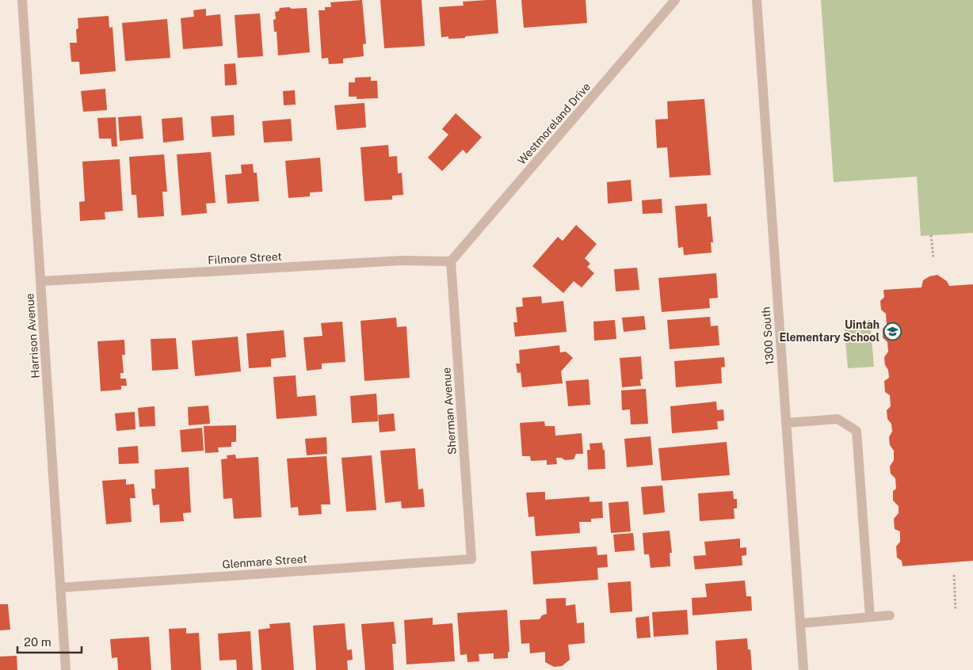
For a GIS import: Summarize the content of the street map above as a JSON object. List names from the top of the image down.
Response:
{
  "streets": {
    "street": [
      "Westmoreland Drive",
      "Filmore Street",
      "Harrison Avenue",
      "1300 South",
      "Sherman Avenue",
      "Glenmare Street"
    ]
  },
  "crossings": [
    ["Westmoreland Drive", "Filmore Street"],
    ["Westmoreland Drive", "Sherman Avenue"],
    ["Filmore Street", "Harrison Avenue"],
    ["Filmore Street", "Sherman Avenue"],
    ["Harrison Avenue", "Glenmare Street"],
    ["Sherman Avenue", "Glenmare Street"]
  ],
  "places": {
    "school or university": ["Uintah Elementary School"]
  },
  "scale_bar": "20 m"
}
